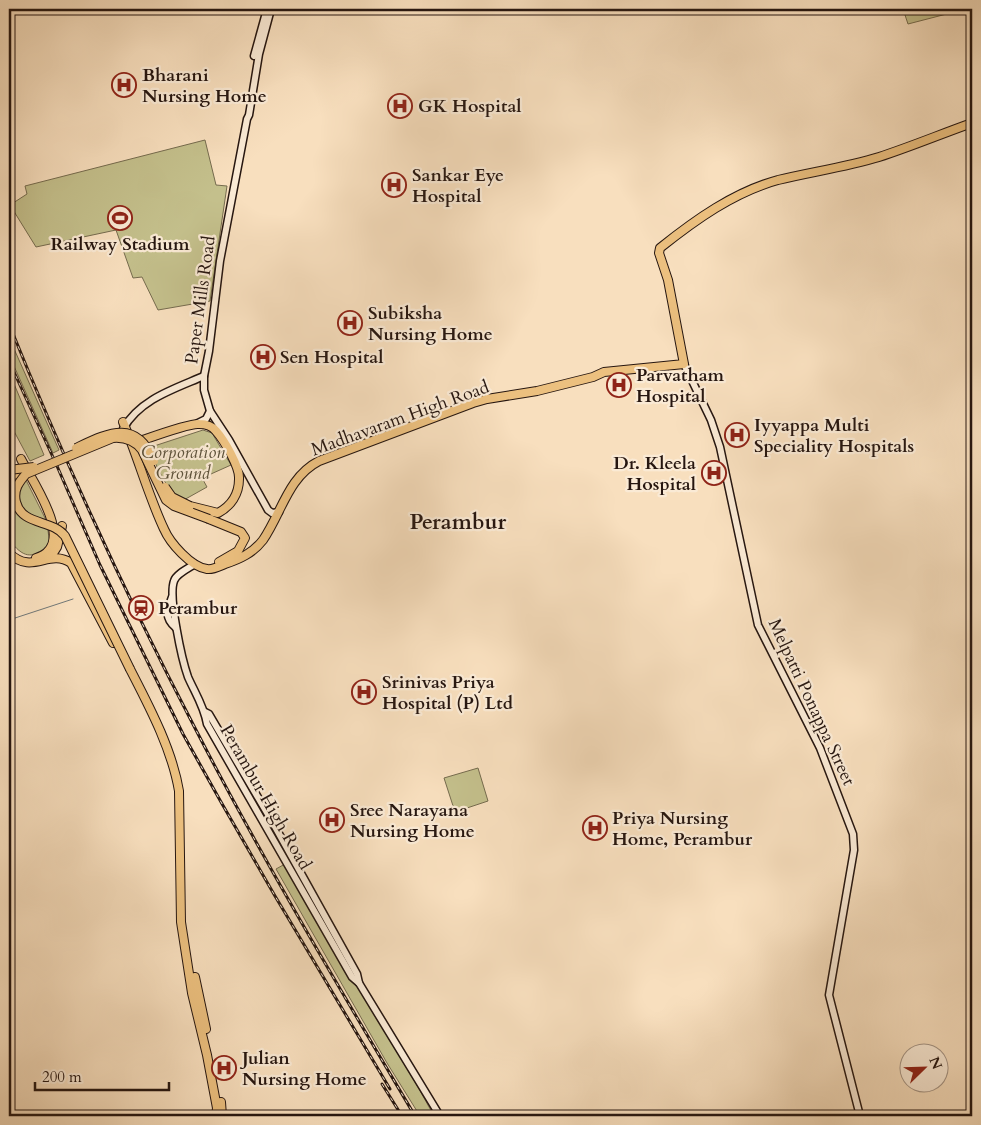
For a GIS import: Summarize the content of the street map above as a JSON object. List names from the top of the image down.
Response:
{
  "streets": {
    "main road": [
      "Paper Mills Road",
      "Madhavaram High Road",
      "Melpatti Ponappa Street",
      "Perambur High Road"
    ]
  },
  "crossings": [
    ["Madhavaram High Road", "Melpatti Ponappa Street"]
  ],
  "districts": ["Perambur"],
  "parks": ["Corporation Ground"],
  "places": {
    "hospital": [
      "Bharani Nursing Home",
      "GK Hospital",
      "Sankar Eye Hospital",
      "Subiksha Nursing Home",
      "Sen Hospital",
      "Parvatham Hospital",
      "Iyyappa Multi Speciality Hospitals",
      "Dr. Kleela Hospital",
      "Srinivas Priya Hospital (P) Ltd",
      "Sree Narayana Nursing Home",
      "Priya Nursing Home, Perambur",
      "Julian Nursing Home"
    ],
    "sports": ["Railway Stadium"],
    "station": ["Perambur"]
  },
  "scale_bar": "200 m",
  "north": "top right"
}
